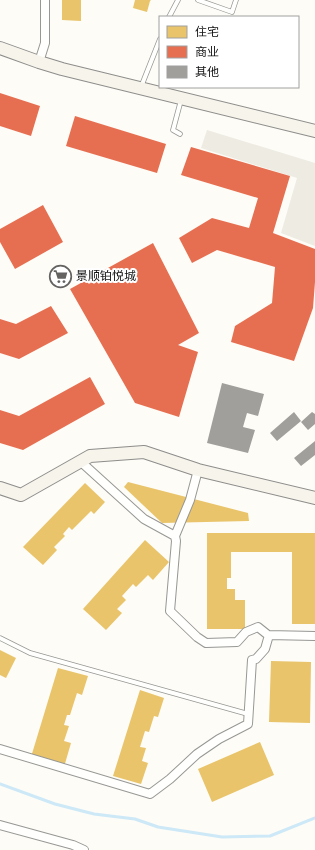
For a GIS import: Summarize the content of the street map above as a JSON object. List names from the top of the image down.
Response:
{
  "places": {
    "supermarket": ["景顺铂悦城"]
  },
  "legend": ["住宅", "商业", "其他"]
}
